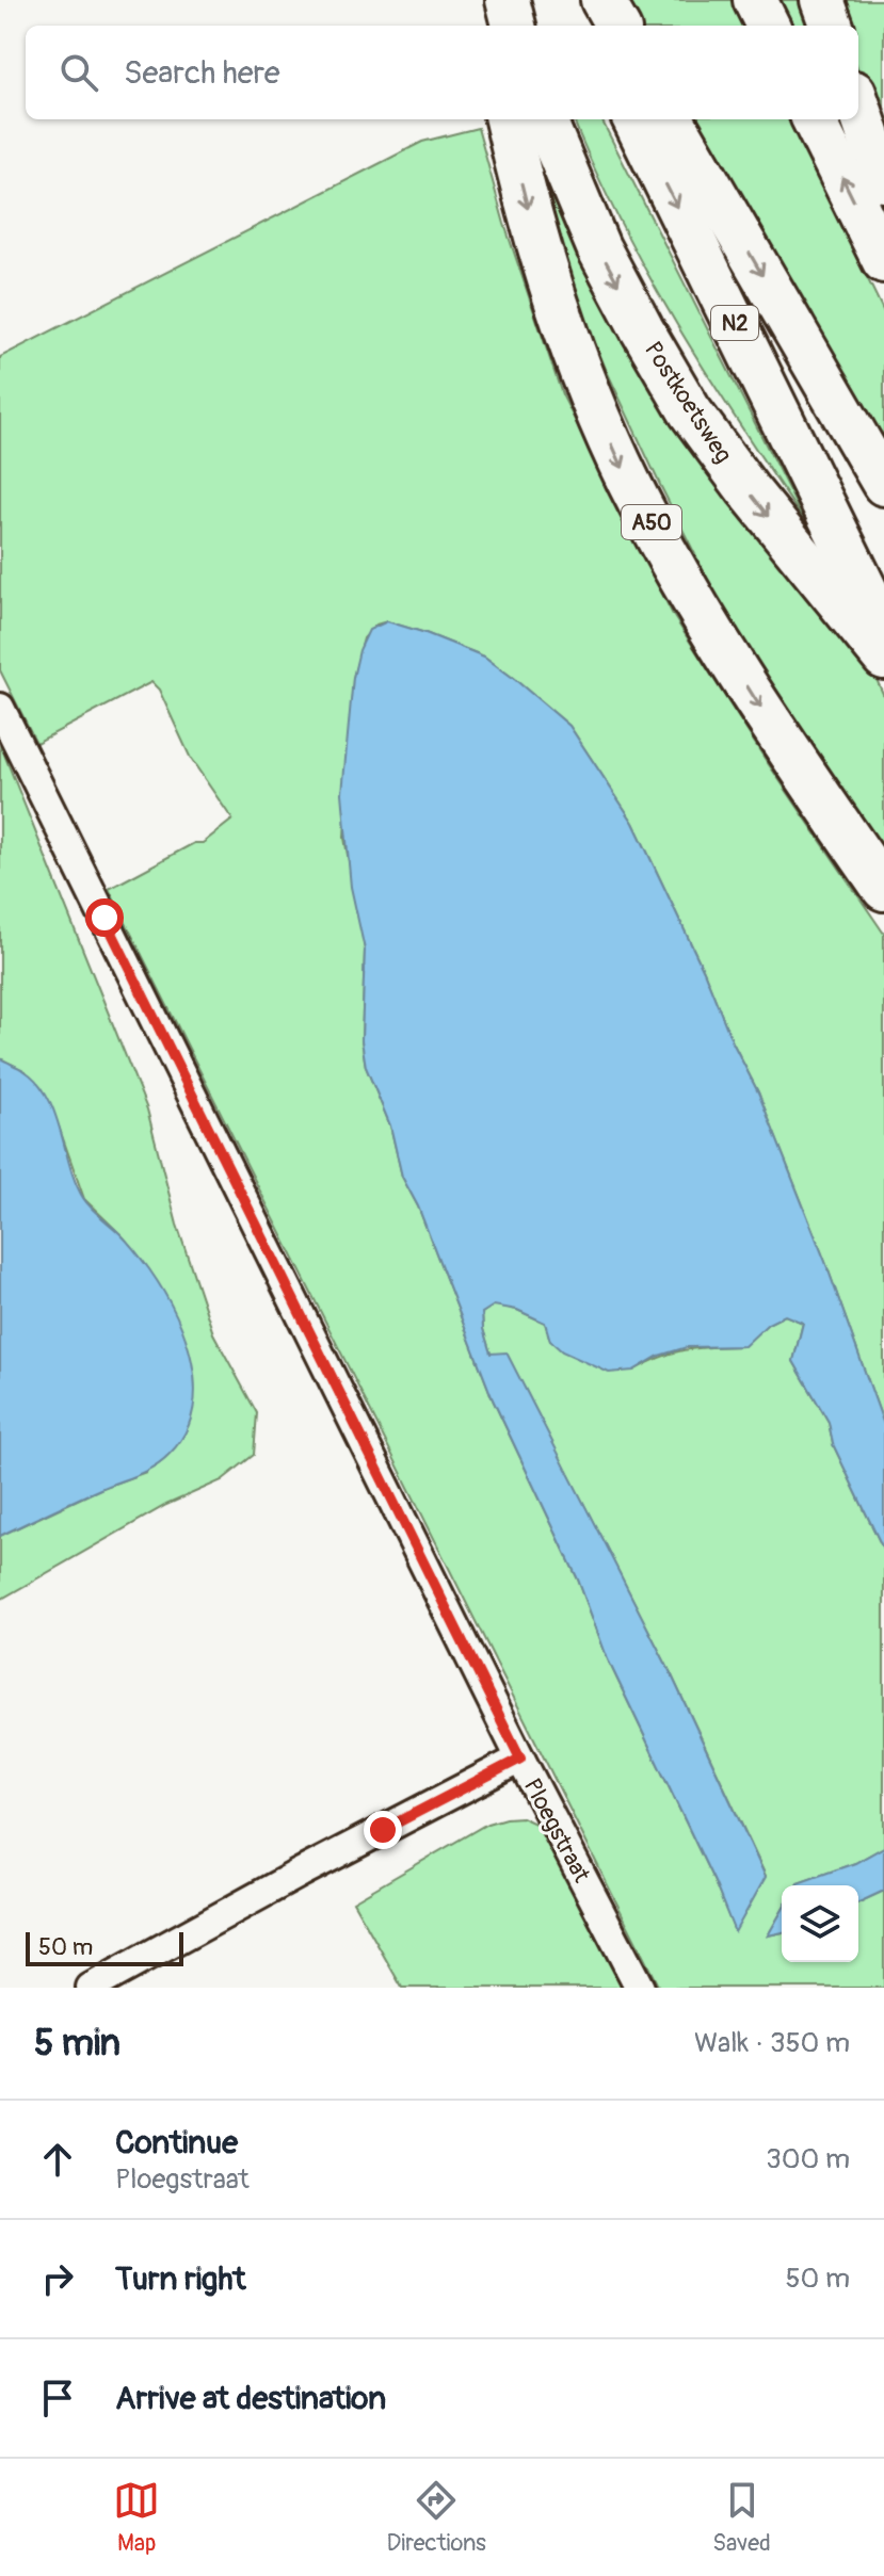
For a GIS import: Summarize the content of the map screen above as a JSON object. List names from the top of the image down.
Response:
{
  "streets": {
    "highway": ["N2", "Postkoetsweg", "A50"],
    "street": ["Ploegstraat"]
  },
  "scale_bar": "50 m",
  "page": {
    "search": "Search here",
    "scale": "50 m",
    "heading": ["5 min", "Walk · 350 m"],
    "list": [
      ["Continue", "Ploegstraat", "300 m"],
      ["Turn right", "50 m"],
      "Arrive at destination"
    ],
    "nav": ["Map", "Directions", "Saved"]
  }
}
